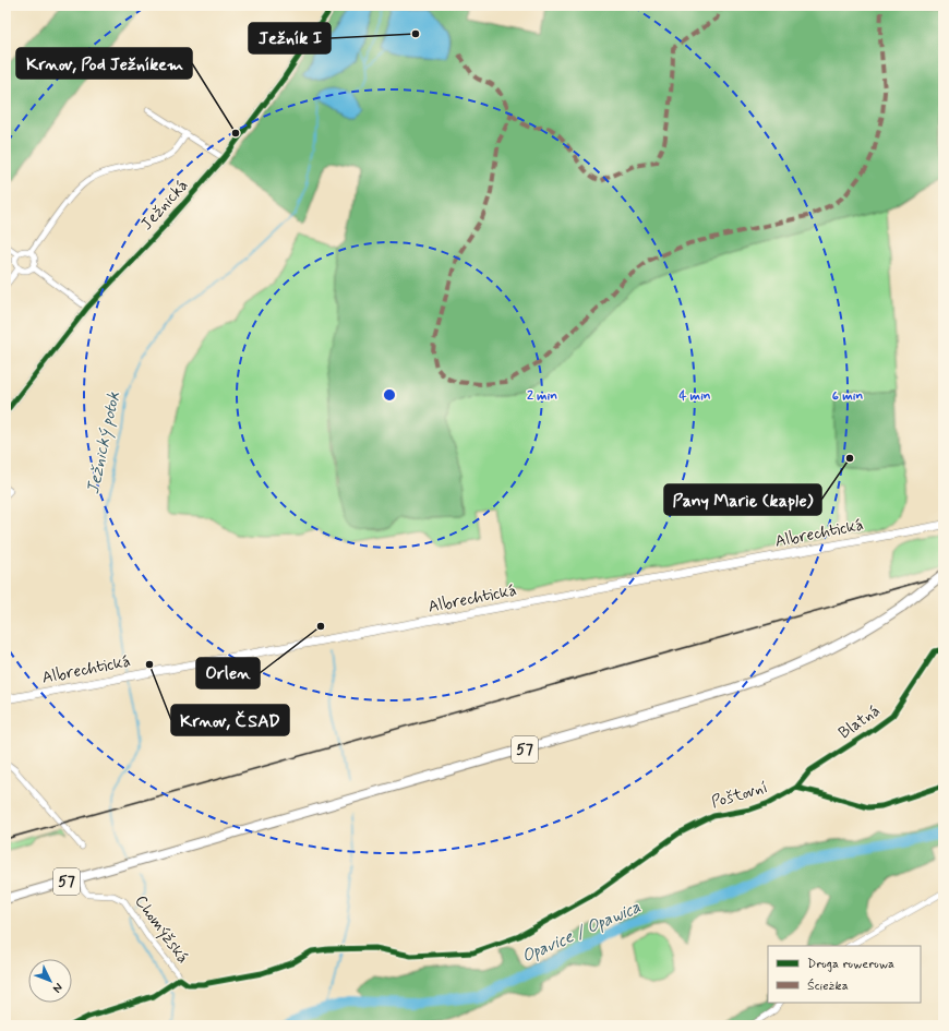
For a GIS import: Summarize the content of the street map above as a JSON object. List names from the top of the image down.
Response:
{
  "streets": {
    "main road": ["Albrechtická", "57"],
    "street": [
      "Ježnická",
      "Blatná",
      "Poštovní",
      "Chomýžská"
    ]
  },
  "crossings": [
    ["Blatná", "Poštovní"],
    ["57", "Chomýžská"],
    ["Poštovní", "Chomýžská"]
  ],
  "water": ["Ježnický potok", "Opavice / Opawica"],
  "places": [
    "Ježník I",
    "Krnov, Pod Ježníkem",
    "Pany Marie (kaple)",
    "Orlen",
    "Krnov, ČSAD"
  ],
  "legend": ["Droga rowerowa", "Ścieżka"],
  "north": "bottom right",
  "rings": ["2 min", "4 min", "6 min"]
}
